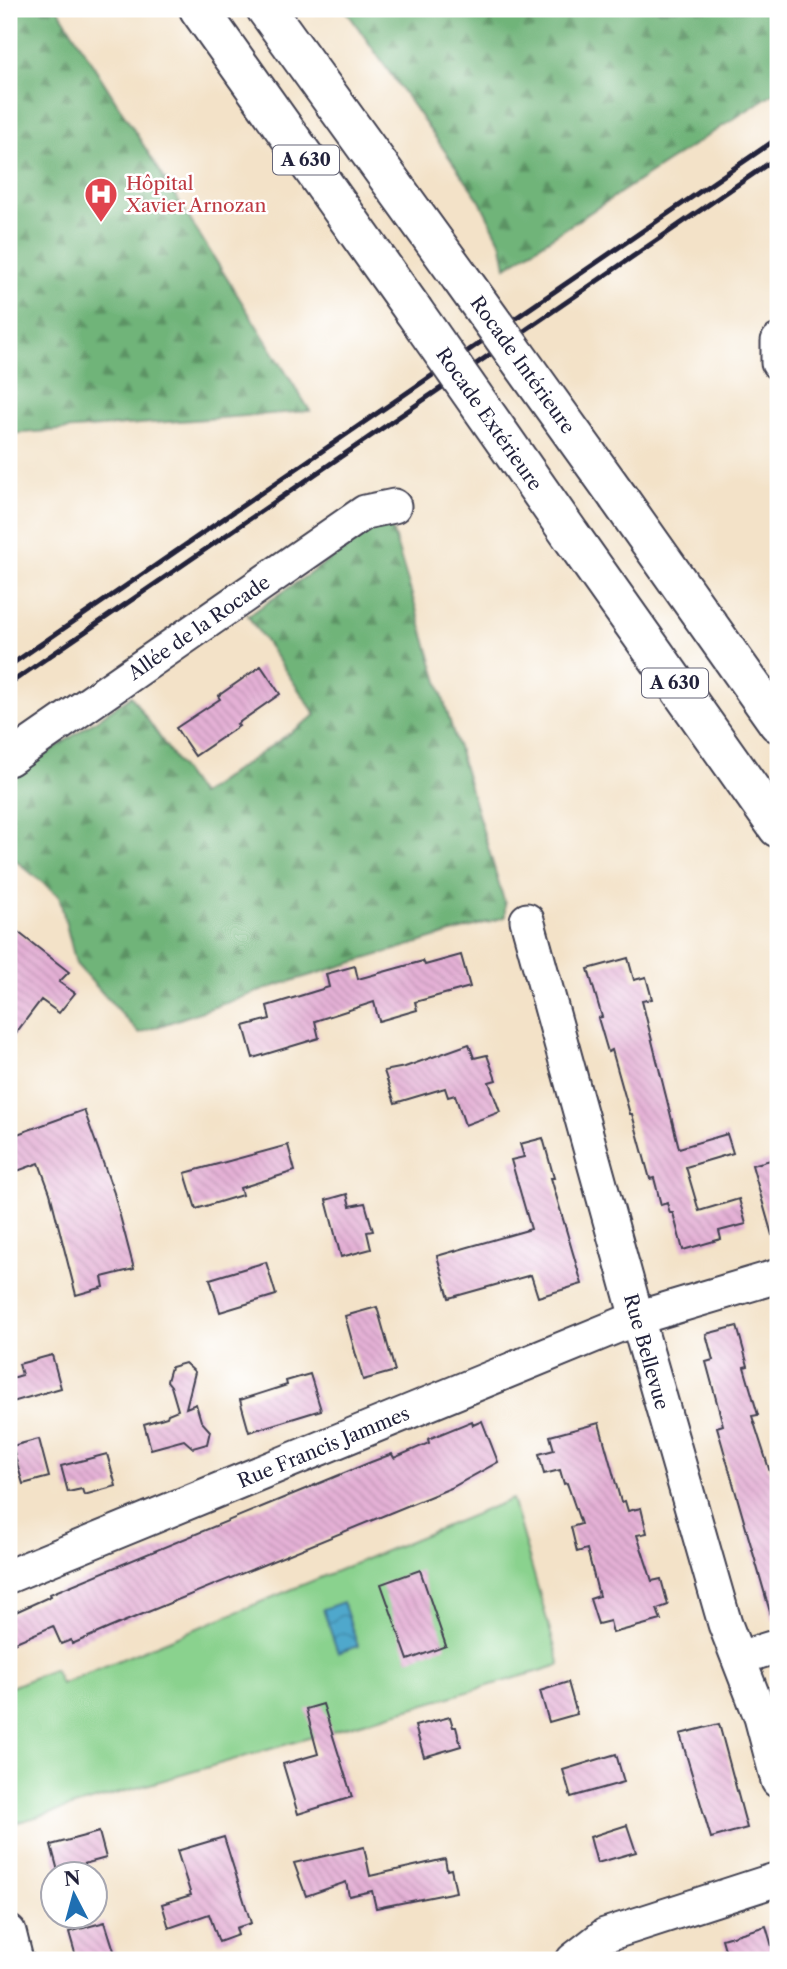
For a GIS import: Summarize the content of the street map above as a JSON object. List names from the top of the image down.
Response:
{
  "streets": {
    "highway": ["A 630", "Rocade Intérieure", "Rocade Extérieure"],
    "street": ["Allée de la Rocade", "Rue Bellevue", "Rue Francis Jammes"]
  },
  "crossings": [
    ["Rue Bellevue", "Rue Francis Jammes"]
  ],
  "places": {
    "hospital": ["Hôpital Xavier Arnozan"]
  },
  "north": "top"
}
